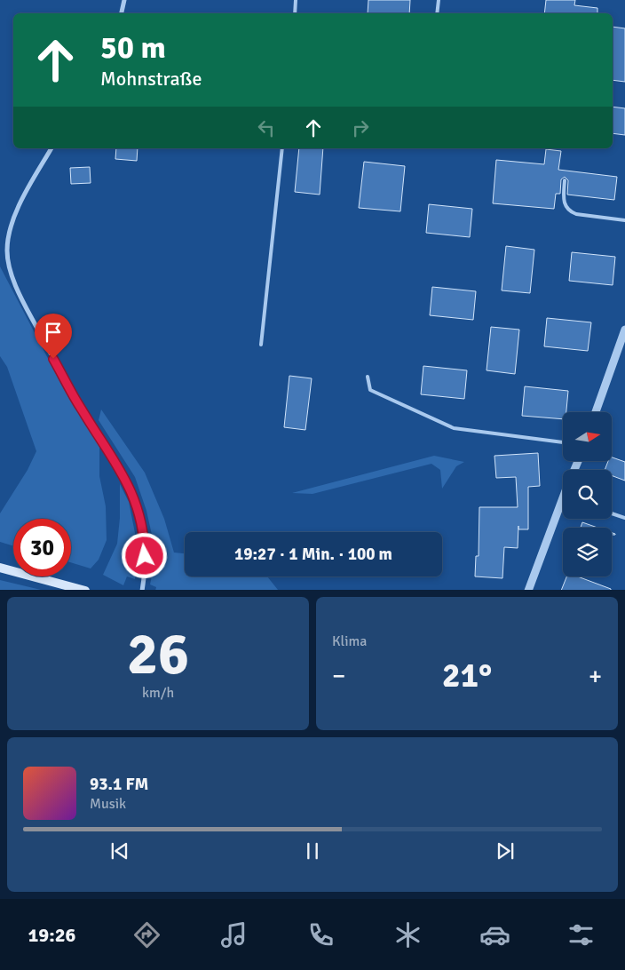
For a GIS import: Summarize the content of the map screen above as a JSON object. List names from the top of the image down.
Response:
{
  "north": "right",
  "page": {
    "turn": ["50 m", "Mohnstraße"],
    "limit": "30",
    "trip": "19:27 · 1 Min. · 100 m",
    "tile": [
      ["26", "km/h"],
      "Klima"
    ],
    "heat": ["−", "21°", "+"],
    "song": ["93.1 FM", "Musik"],
    "tabs": "19:26"
  }
}
